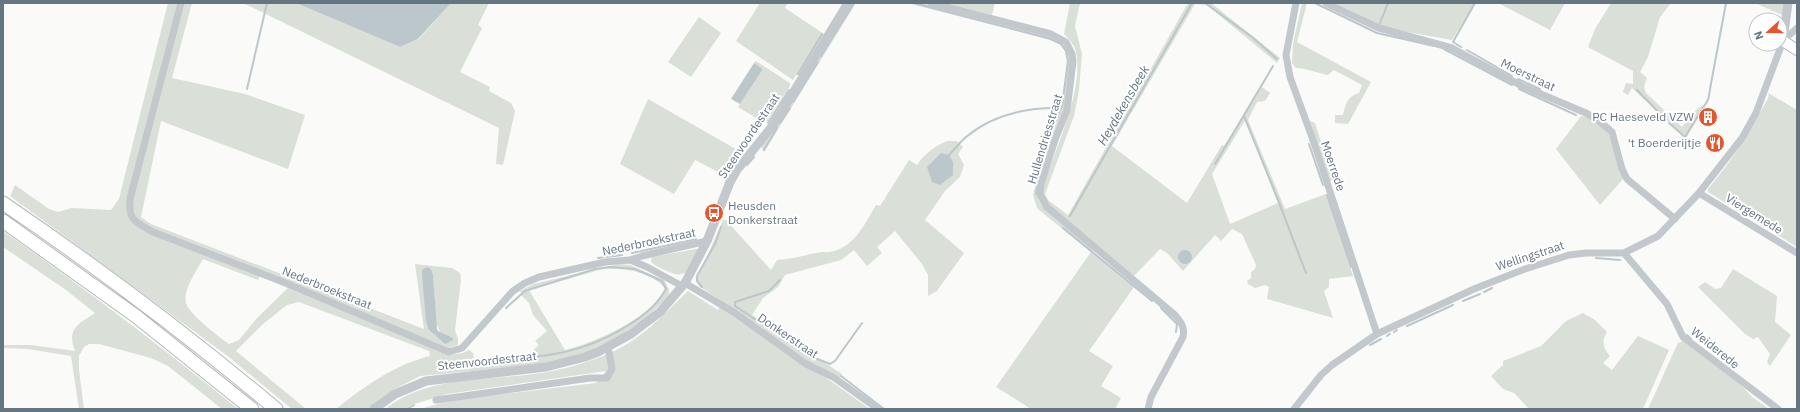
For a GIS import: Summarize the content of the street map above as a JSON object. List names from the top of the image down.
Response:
{
  "streets": {
    "street": [
      "Moerstraat",
      "Steenvoordestraat",
      "Hullendriesstraat",
      "Moerrede",
      "Viergemede",
      "Nederbroekstraat",
      "Wellingstraat",
      "Donkerstraat",
      "Weiderede"
    ]
  },
  "crossings": [
    ["Moerstraat", "Wellingstraat"],
    ["Steenvoordestraat", "Nederbroekstraat"],
    ["Steenvoordestraat", "Donkerstraat"],
    ["Moerrede", "Wellingstraat"],
    ["Viergemede", "Wellingstraat"],
    ["Nederbroekstraat", "Donkerstraat"],
    ["Wellingstraat", "Weiderede"]
  ],
  "water": ["Heydekensbeek"],
  "places": {
    "building": ["PC Haeseveld VZW"],
    "restaurant": ["'t Boerderijtje"],
    "bus stop": ["Heusden Donkerstraat"]
  },
  "north": "left"
}
